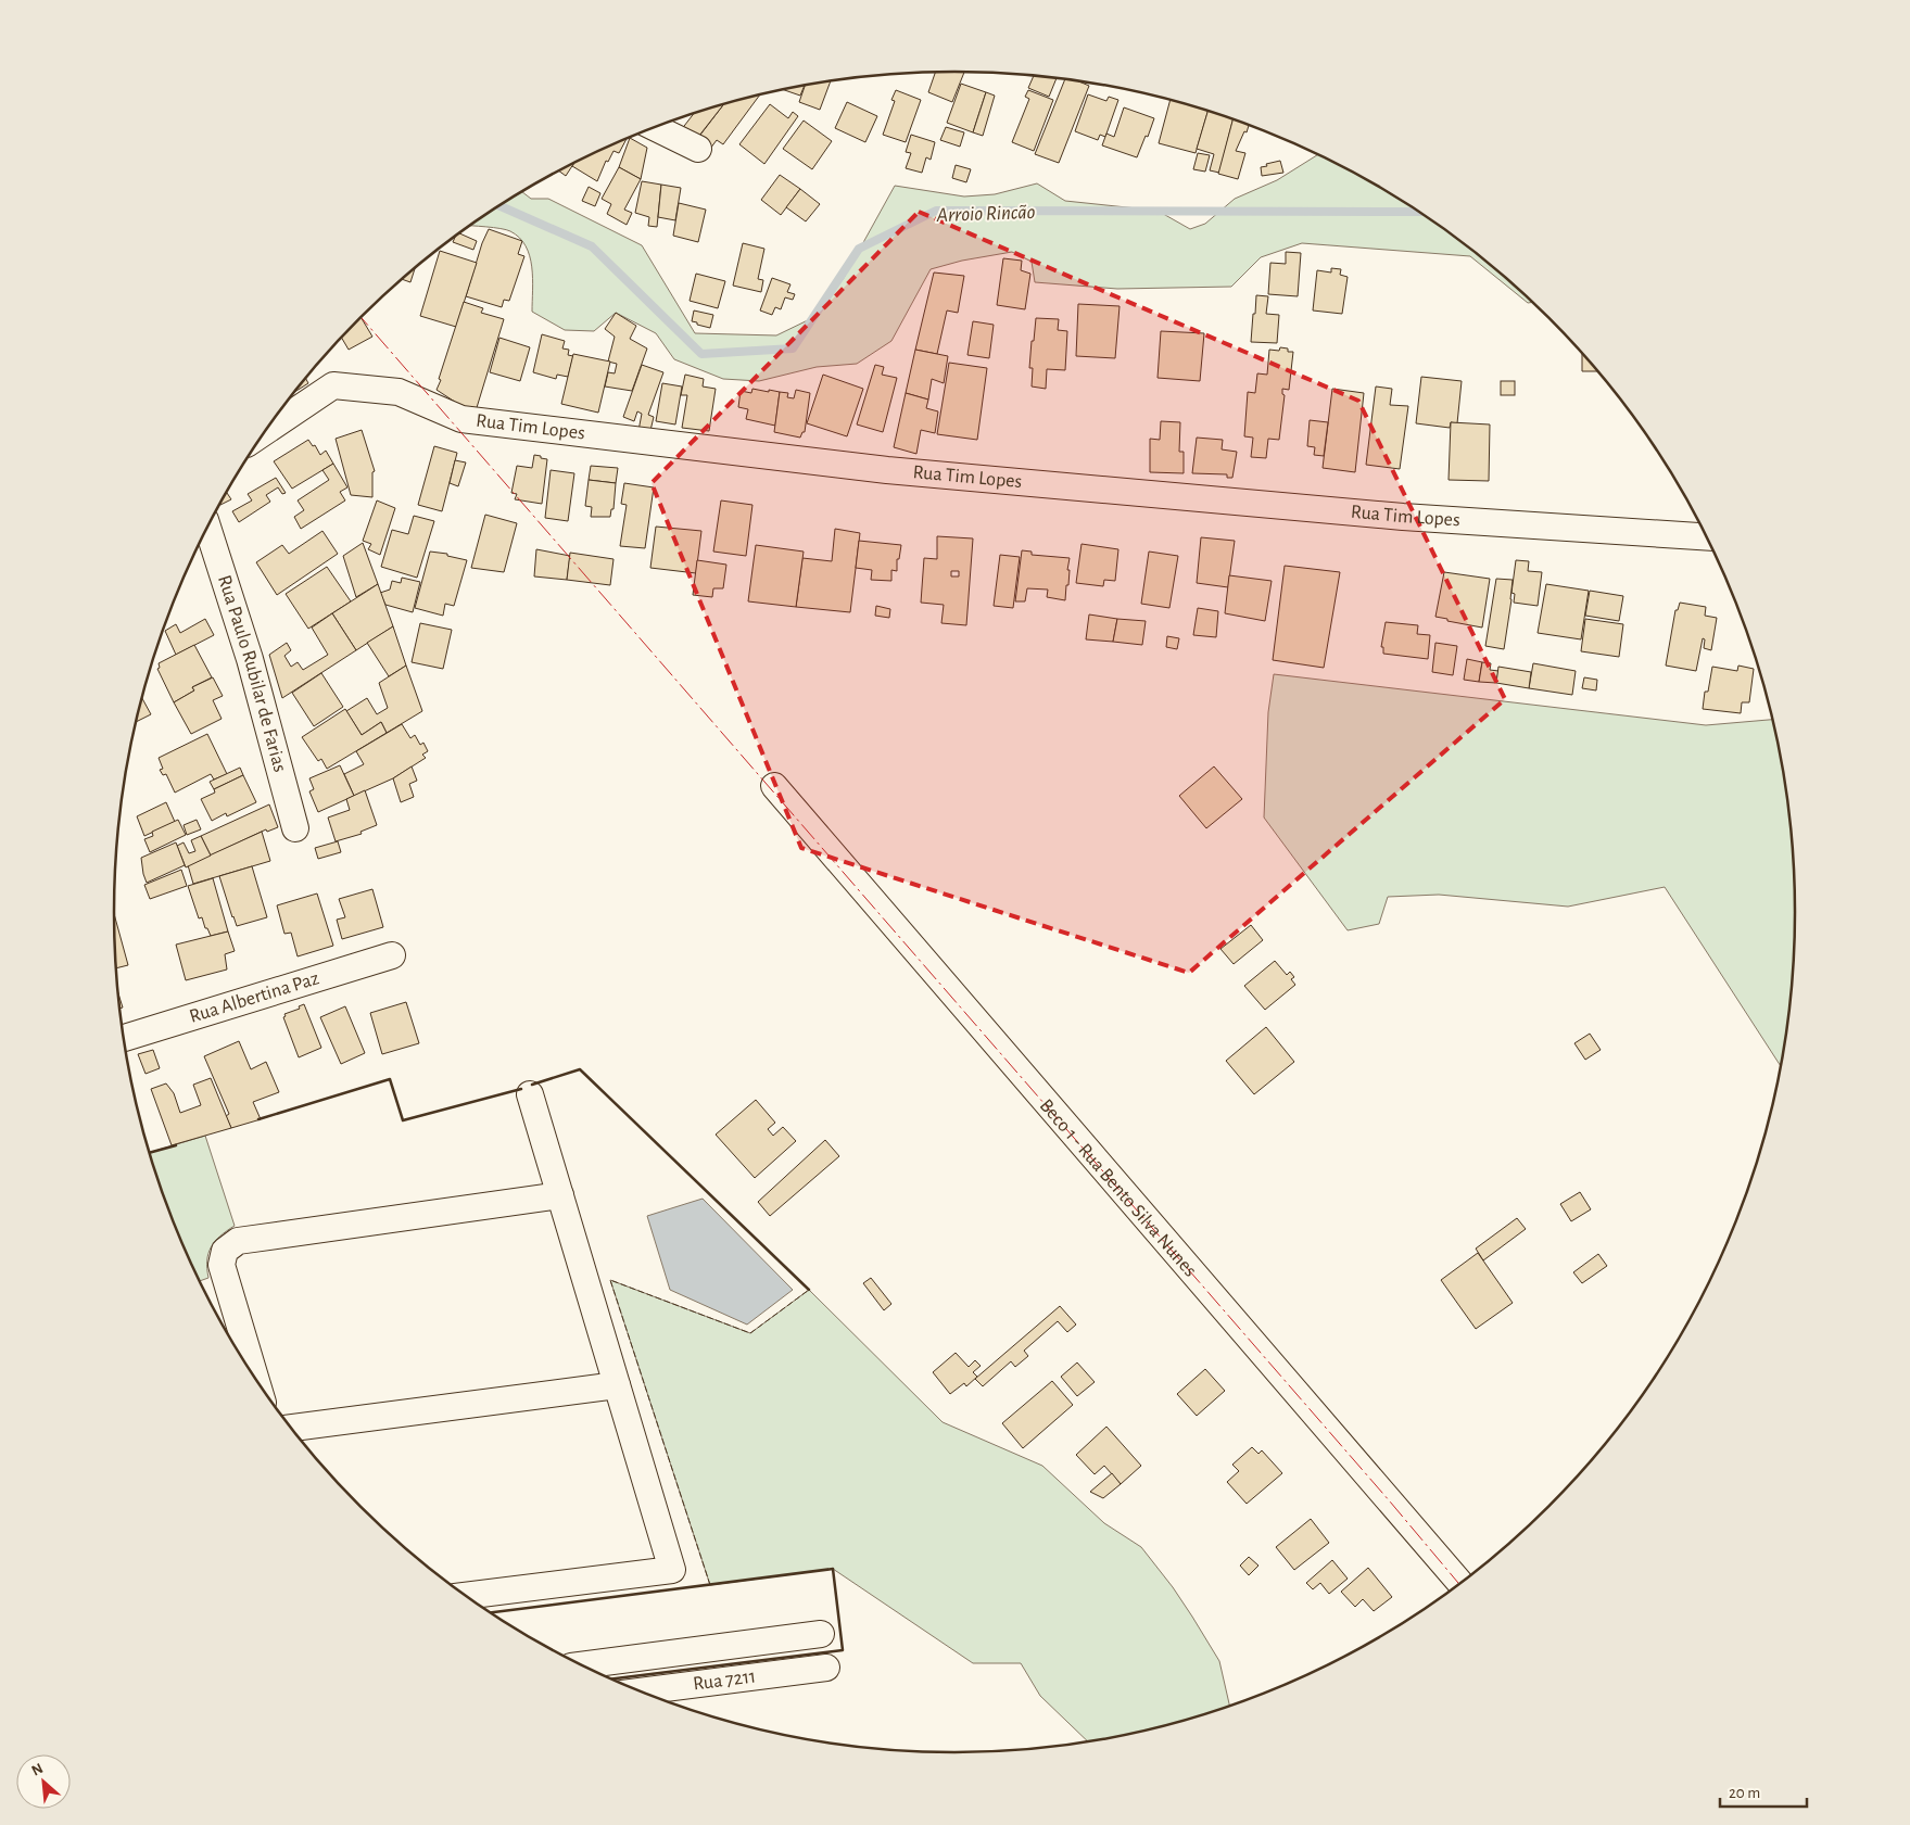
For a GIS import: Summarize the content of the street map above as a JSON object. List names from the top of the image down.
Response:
{
  "streets": {
    "street": [
      "Rua Tim Lopes",
      "Rua Paulo Rubilar de Farias",
      "Rua Albertina Paz",
      "Beco 1 - Rua Bento Silva Nunes",
      "Rua 7211"
    ]
  },
  "water": ["Arroio Rincão"],
  "scale_bar": "20 m",
  "north": "top left"
}
